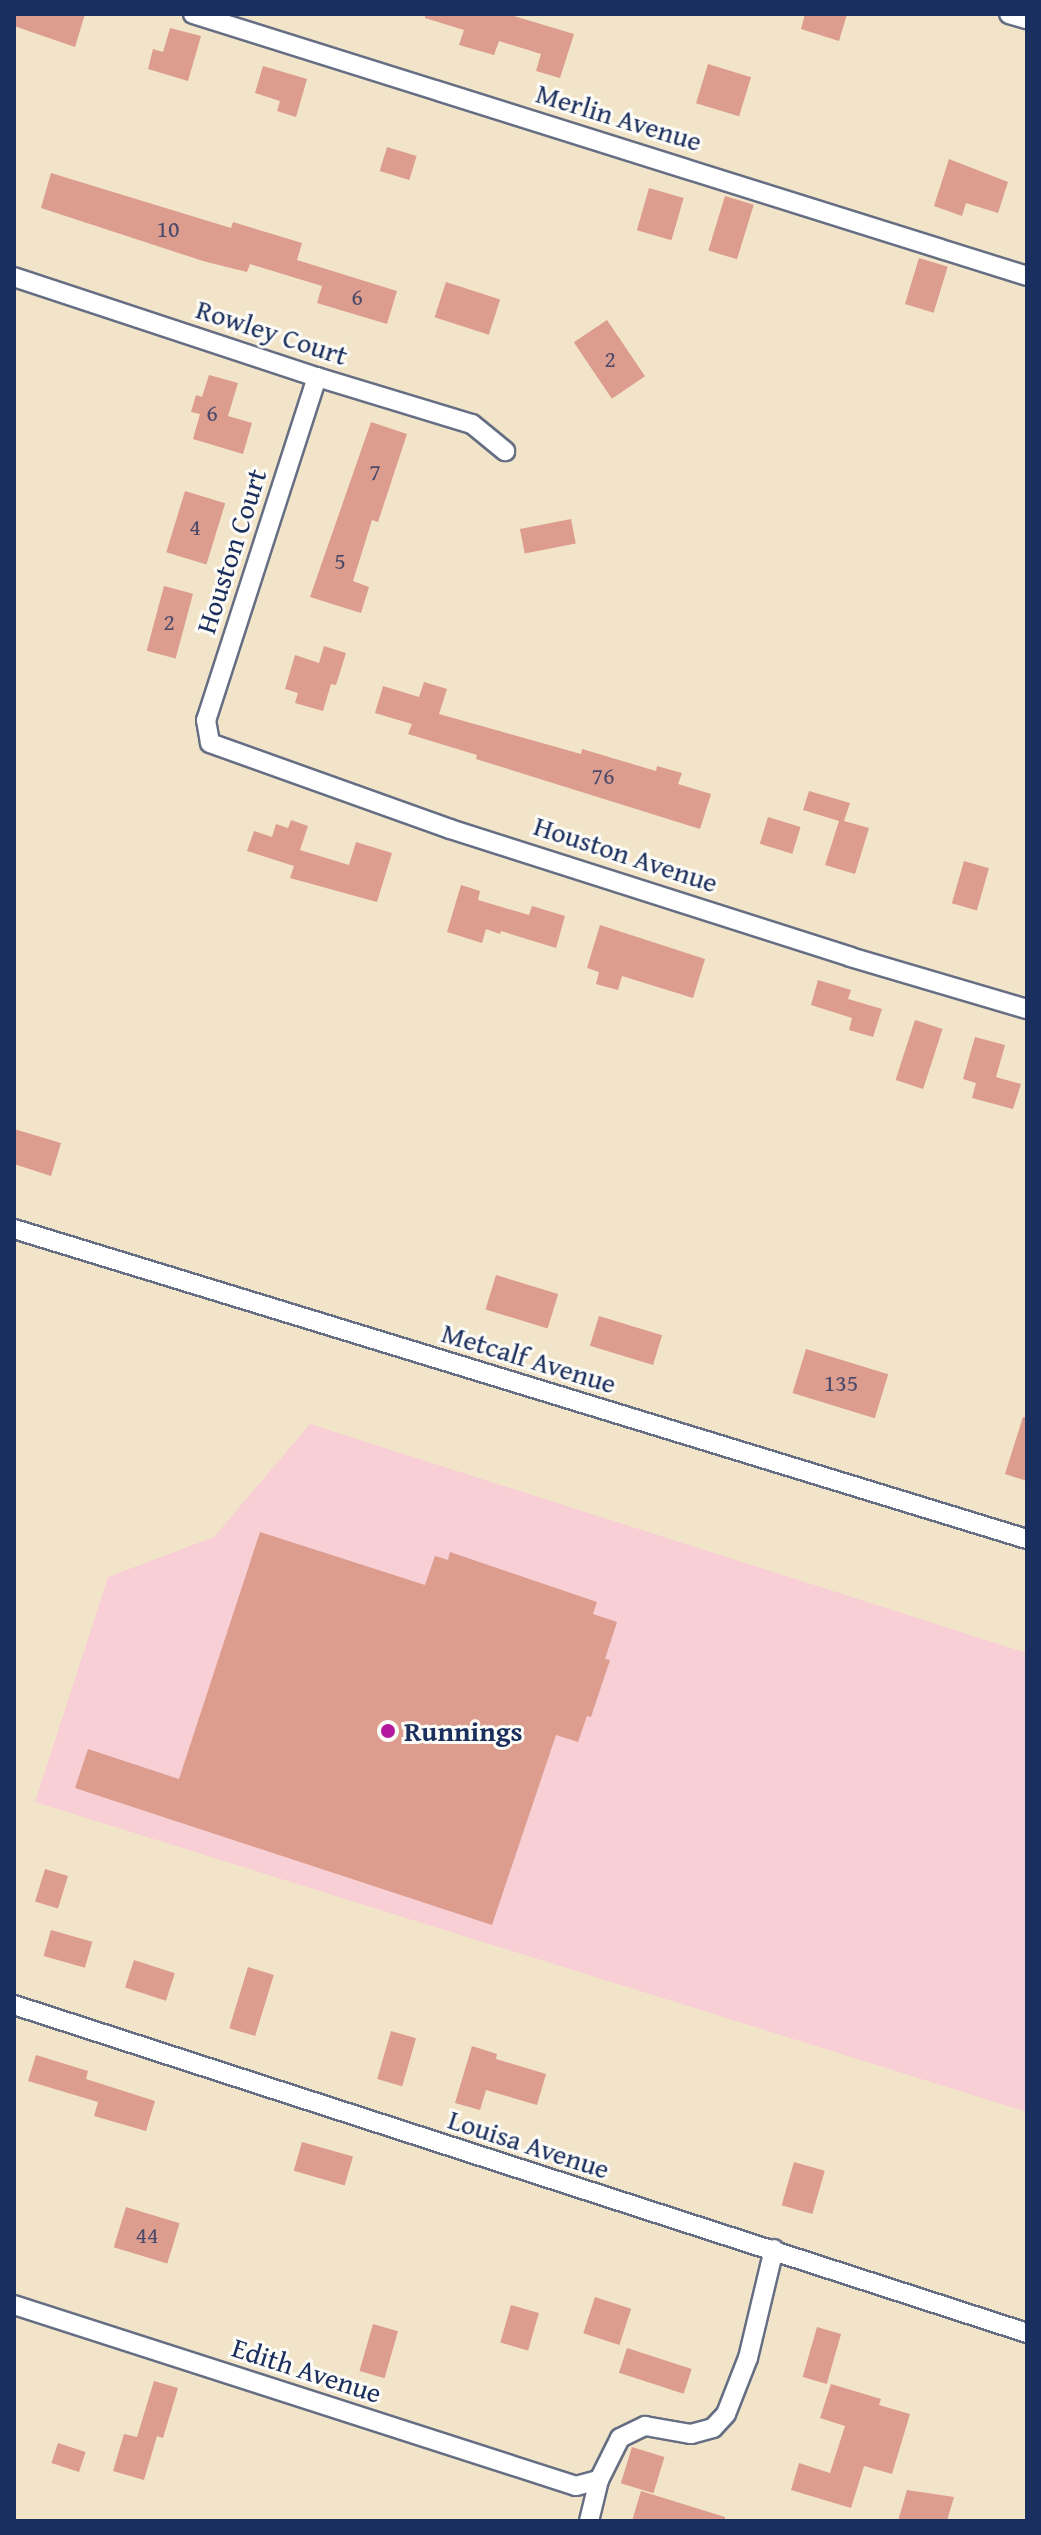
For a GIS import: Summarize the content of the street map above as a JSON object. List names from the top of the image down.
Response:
{
  "streets": {
    "street": [
      "Merlin Avenue",
      "Rowley Court",
      "Houston Court",
      "Houston Avenue",
      "Metcalf Avenue",
      "Louisa Avenue",
      "Edith Avenue"
    ]
  },
  "crossings": [
    ["Rowley Court", "Houston Court"],
    ["Houston Court", "Houston Avenue"]
  ],
  "places": ["Runnings"],
  "house_numbers": [
    "10",
    "6",
    "2",
    "6",
    "7",
    "4",
    "5",
    "2",
    "76",
    "135",
    "44"
  ]
}
